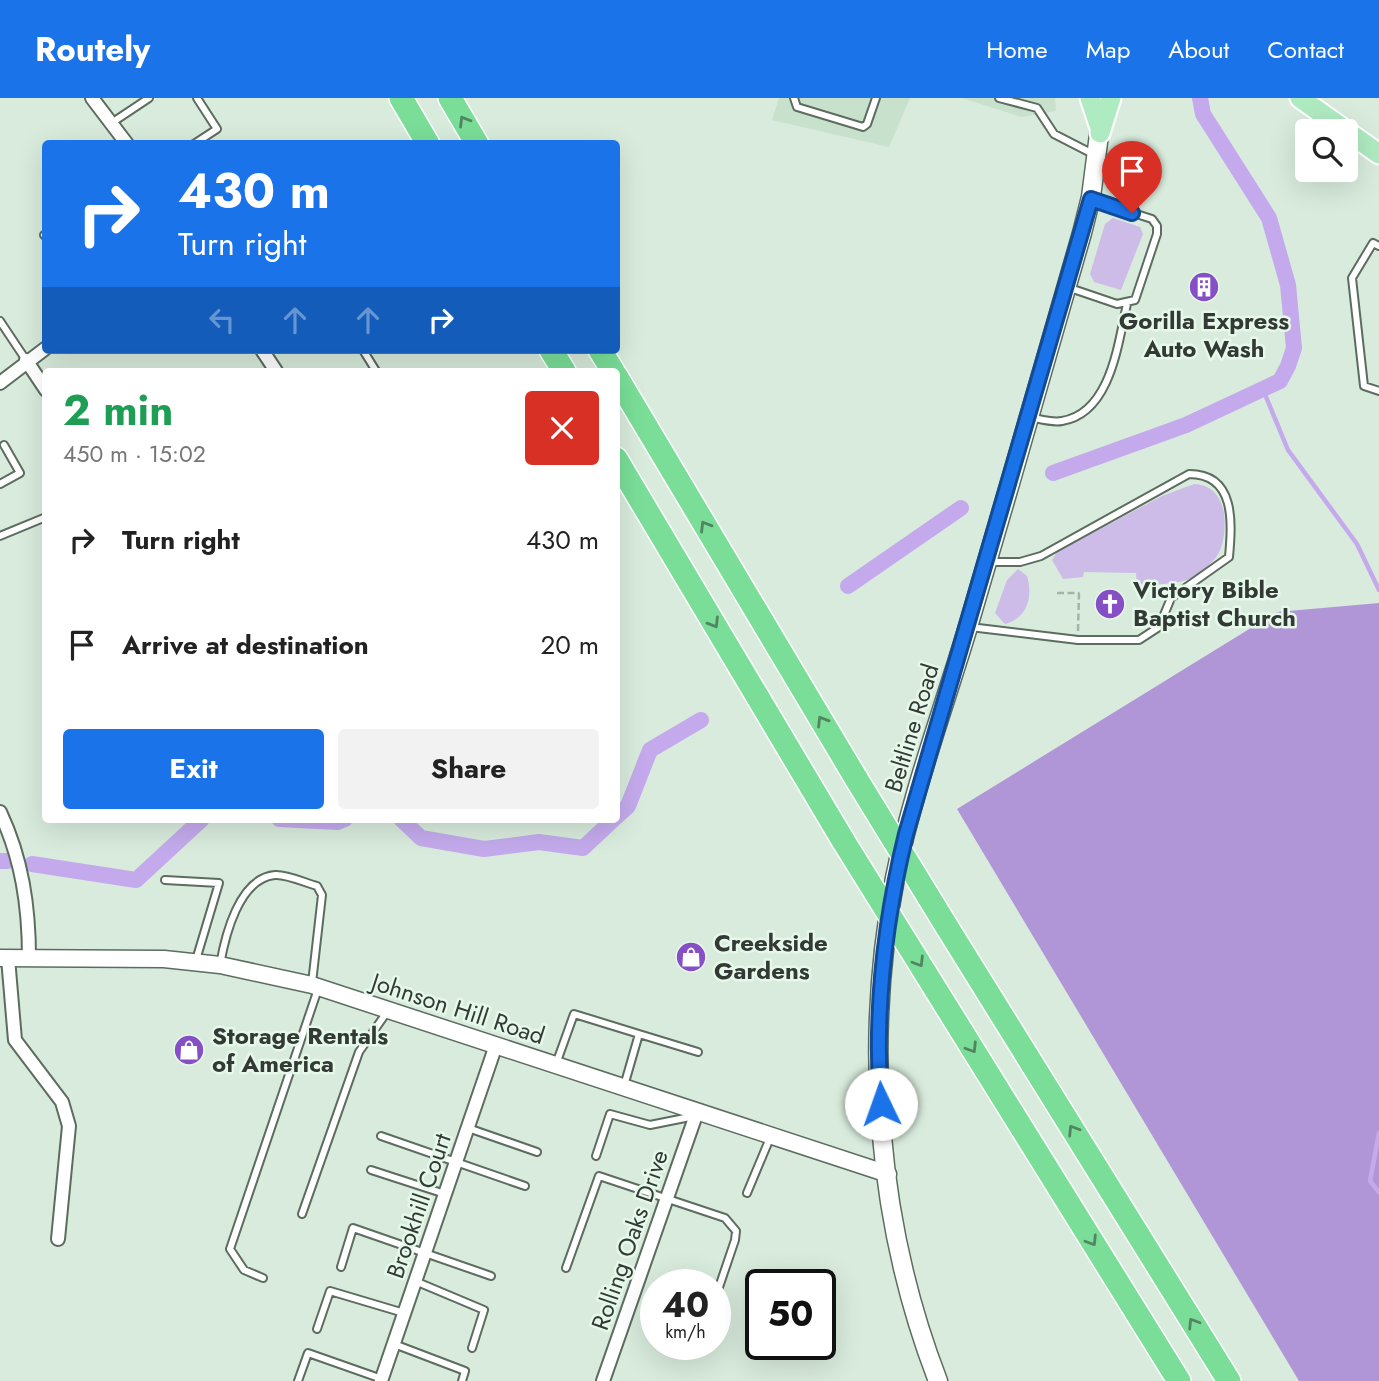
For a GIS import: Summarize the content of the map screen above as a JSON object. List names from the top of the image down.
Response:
{
  "streets": {
    "main road": ["Beltline Road"],
    "street": ["Johnson Hill Road", "Brookhill Court", "Rolling Oaks Drive"]
  },
  "crossings": [
    ["Beltline Road", "Johnson Hill Road"],
    ["Johnson Hill Road", "Brookhill Court"],
    ["Johnson Hill Road", "Rolling Oaks Drive"]
  ],
  "places": {
    "building": ["Gorilla Express Auto Wash"],
    "church": ["Victory Bible Baptist Church"],
    "shop": ["Creekside Gardens", "Storage Rentals of America"]
  },
  "page": {
    "header": "Routely",
    "nav": [
      "Home",
      "Map",
      "About",
      "Contact"
    ],
    "turn": ["430 m", "Turn right"],
    "heading": ["2 min", "450 m · 15:02"],
    "list": [
      {
        "name": "Turn right",
        "value": "430 m"
      },
      {
        "name": "Arrive at destination",
        "value": "20 m"
      }
    ],
    "buttons": ["Exit", "Share"],
    "speed": "40 km/h",
    "limit": "50"
  }
}
